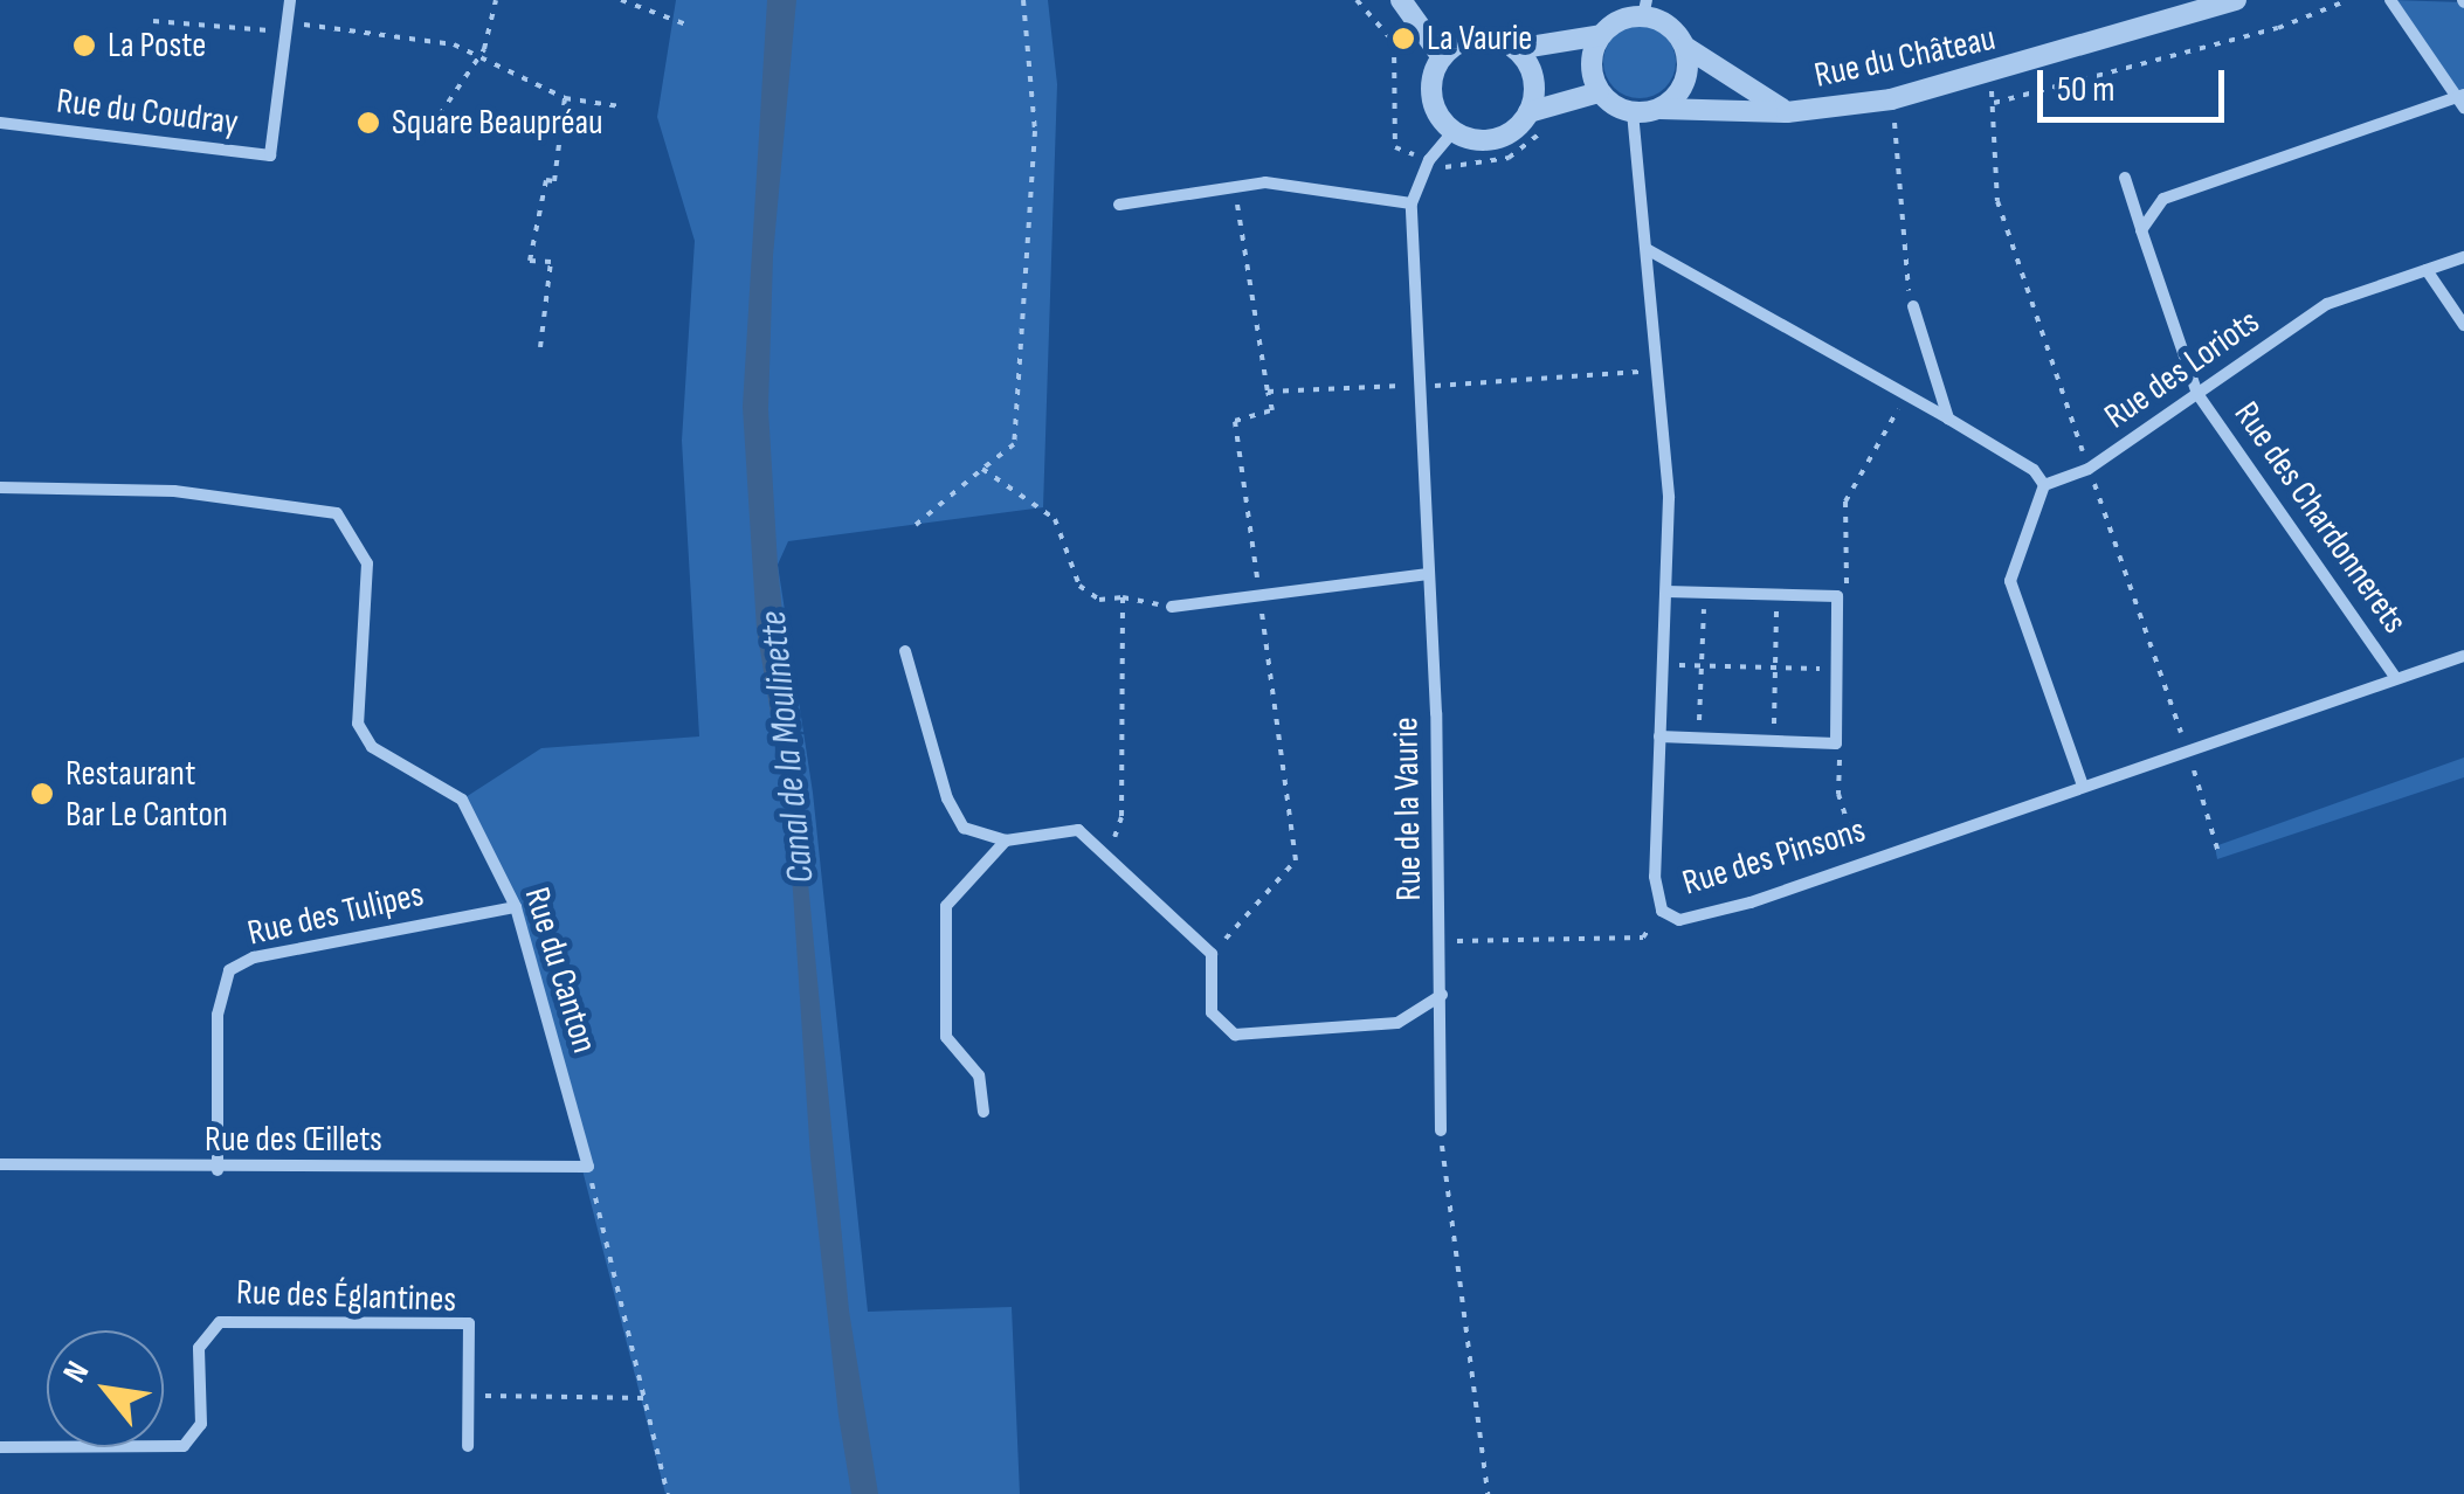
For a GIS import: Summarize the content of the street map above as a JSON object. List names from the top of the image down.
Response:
{
  "streets": {
    "street": [
      "Rue du Château",
      "Rue du Coudray",
      "Rue des Loriots",
      "Rue des Chardonnerets",
      "Rue de la Vaurie",
      "Rue des Pinsons",
      "Rue des Tulipes",
      "Rue du Canton",
      "Rue des Œillets",
      "Rue des Églantines"
    ]
  },
  "crossings": [
    ["Rue du Château", "Rue des Pinsons"],
    ["Rue des Loriots", "Rue des Chardonnerets"],
    ["Rue des Chardonnerets", "Rue des Pinsons"],
    ["Rue des Tulipes", "Rue du Canton"],
    ["Rue des Tulipes", "Rue des Œillets"],
    ["Rue du Canton", "Rue des Œillets"]
  ],
  "water": ["Canal de la Moulinette"],
  "places": [
    "La Vaurie",
    "La Poste",
    "Square Beaupréau",
    "Restaurant Bar Le Canton"
  ],
  "scale_bar": "50 m",
  "north": "top left"
}
